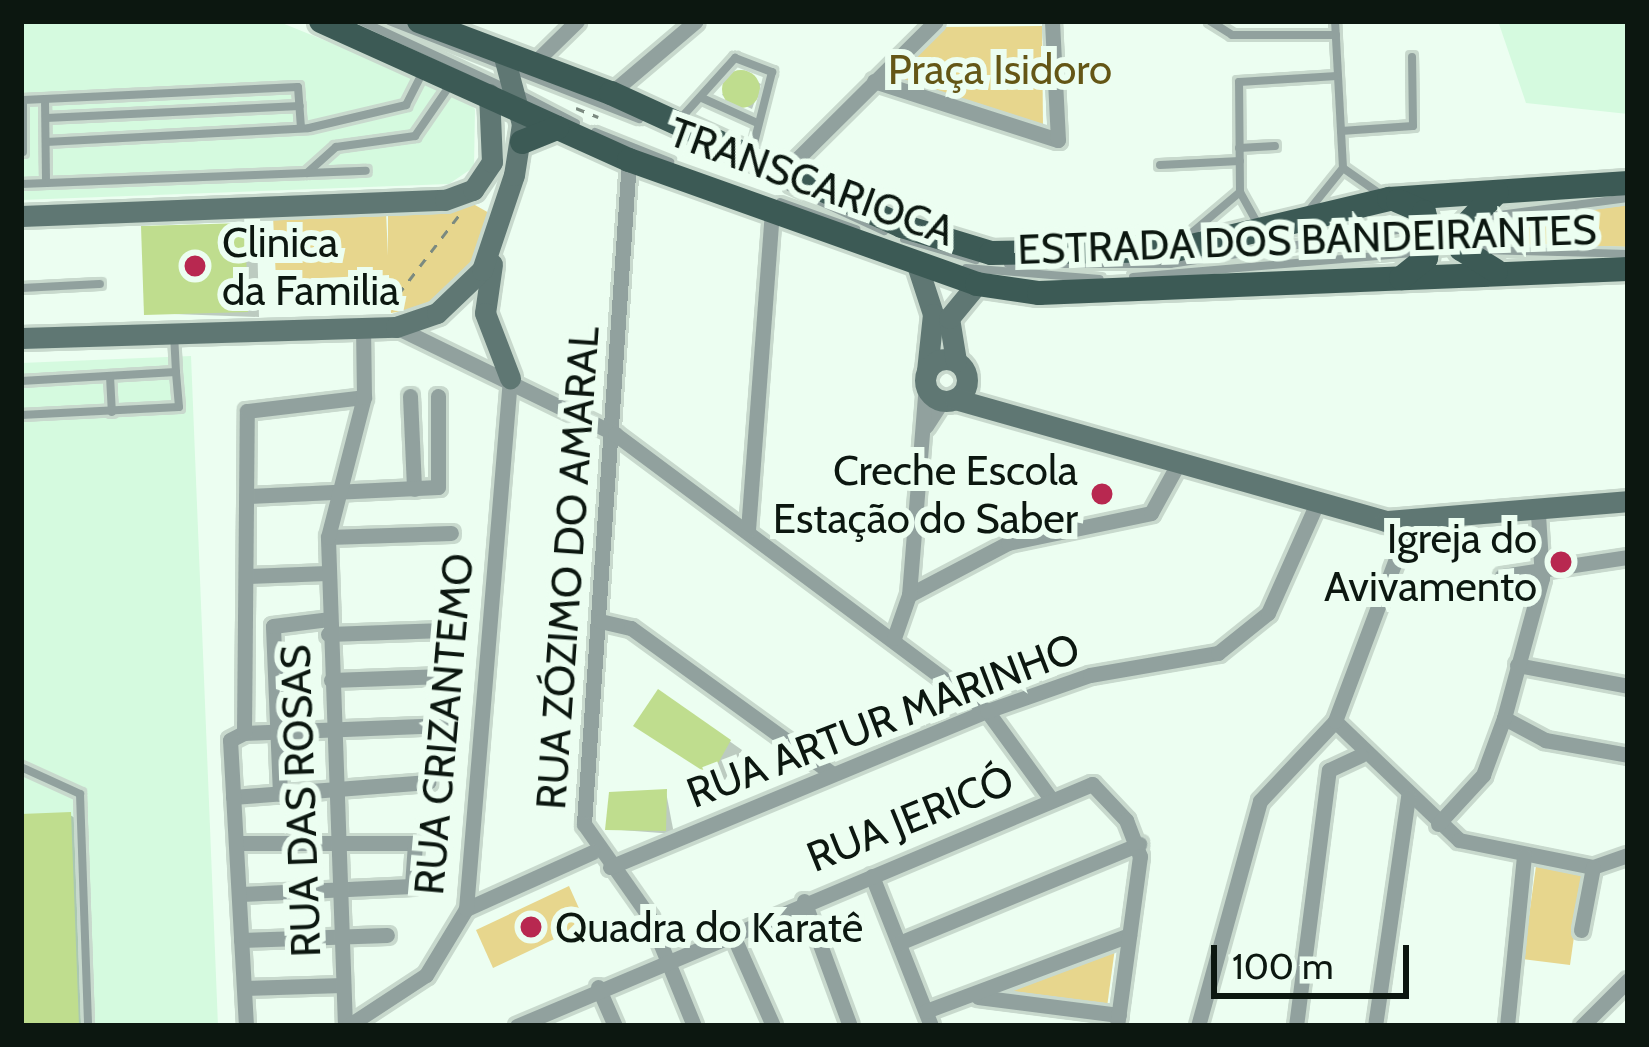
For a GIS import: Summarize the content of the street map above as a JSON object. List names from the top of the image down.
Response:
{
  "streets": {
    "main road": ["ESTRADA DOS BANDEIRANTES"],
    "street": [
      "RUA ZÓZIMO DO AMARAL",
      "RUA ARTUR MARINHO",
      "RUA CRIZANTEMO",
      "RUA DAS ROSAS",
      "RUA JERICÓ"
    ],
    "lane": ["TRANSCARIOCA"]
  },
  "crossings": [
    ["TRANSCARIOCA", "ESTRADA DOS BANDEIRANTES"],
    ["ESTRADA DOS BANDEIRANTES", "RUA ZÓZIMO DO AMARAL"],
    ["RUA ZÓZIMO DO AMARAL", "RUA ARTUR MARINHO"],
    ["RUA ZÓZIMO DO AMARAL", "RUA JERICÓ"],
    ["RUA CRIZANTEMO", "RUA DAS ROSAS"]
  ],
  "parks": ["Praça Isidoro"],
  "places": [
    "Clinica da Familia",
    "Creche Escola Estação do Saber",
    "Igreja do Avivamento",
    "Quadra do Karatê"
  ],
  "scale_bar": "100 m"
}
